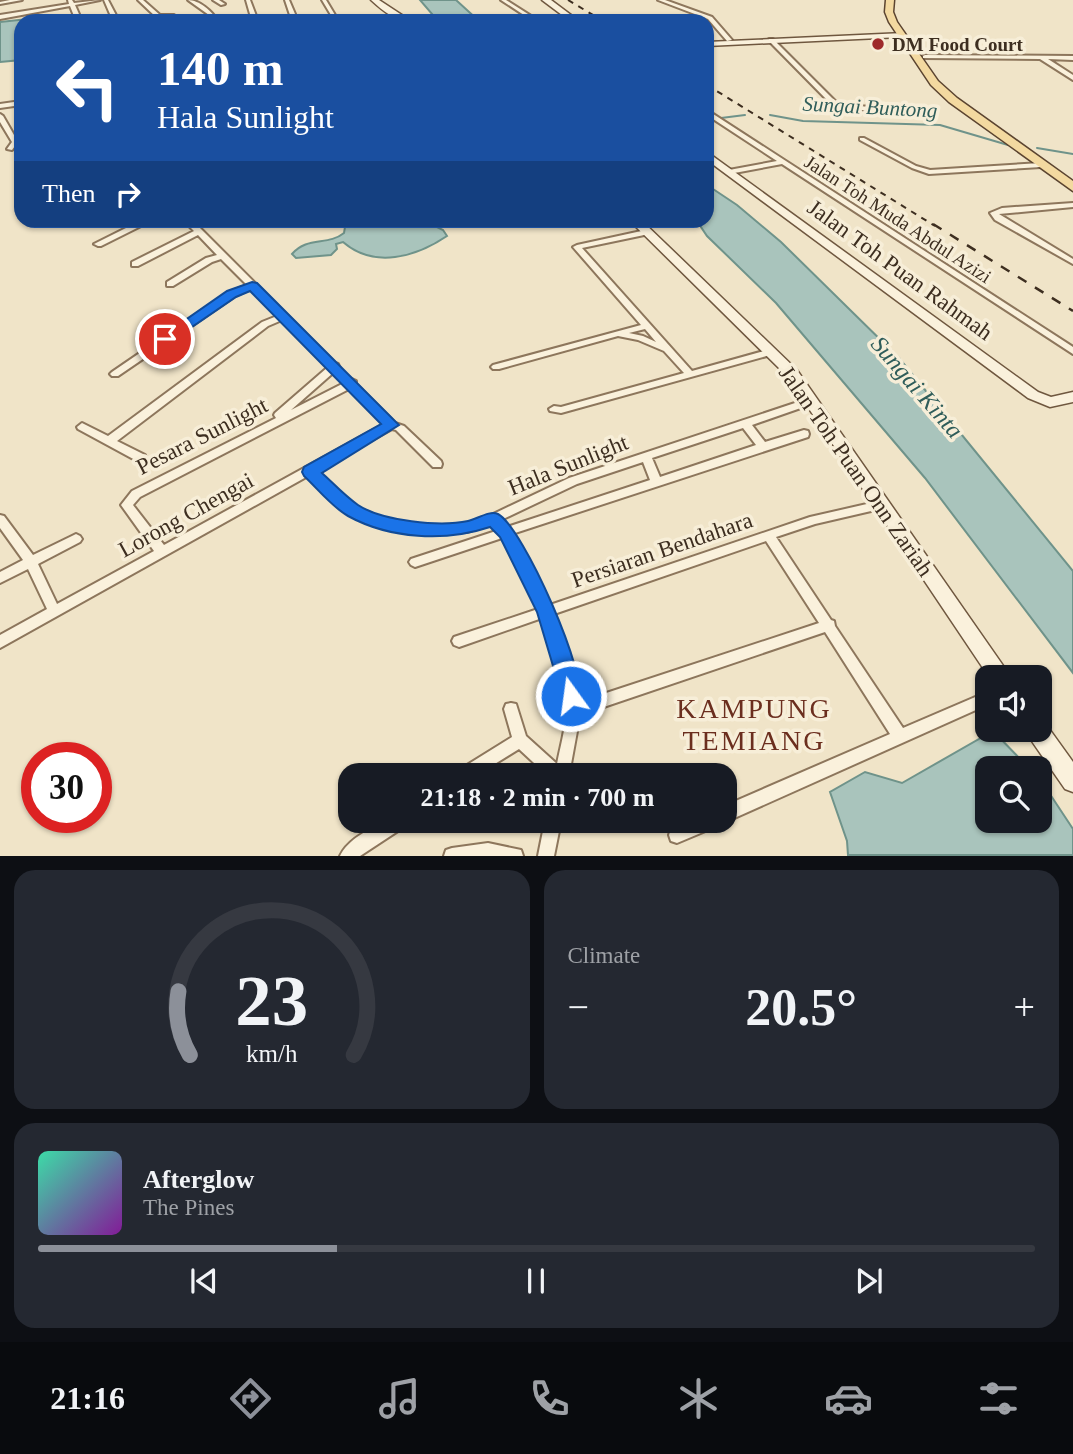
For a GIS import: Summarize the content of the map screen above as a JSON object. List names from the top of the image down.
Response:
{
  "streets": {
    "street": [
      "Jalan Toh Muda Abdul Azizi",
      "Jalan Toh Puan Rahmah",
      "Pesara Sunlight",
      "Hala Sunlight",
      "Jalan Toh Puan Onn Zariah",
      "Lorong Chengai",
      "Persiaran Bendahara"
    ]
  },
  "crossings": [
    ["Pesara Sunlight", "Lorong Chengai"],
    ["Hala Sunlight", "Jalan Toh Puan Onn Zariah"],
    ["Hala Sunlight", "Lorong Chengai"],
    ["Jalan Toh Puan Onn Zariah", "Persiaran Bendahara"]
  ],
  "districts": ["KAMPUNG TEMIANG"],
  "water": ["Sungai Buntong", "Sungai Kinta"],
  "places": ["DM Food Court"],
  "page": {
    "turn": ["140 m", "Hala Sunlight"],
    "then": "Then",
    "limit": "30",
    "trip": "21:18 · 2 min · 700 m",
    "tile": "Climate",
    "heat": ["−", "20.5°", "+"],
    "song": ["Afterglow", "The Pines"],
    "tabs": "21:16",
    "gauge": ["23", "km/h"]
  }
}
